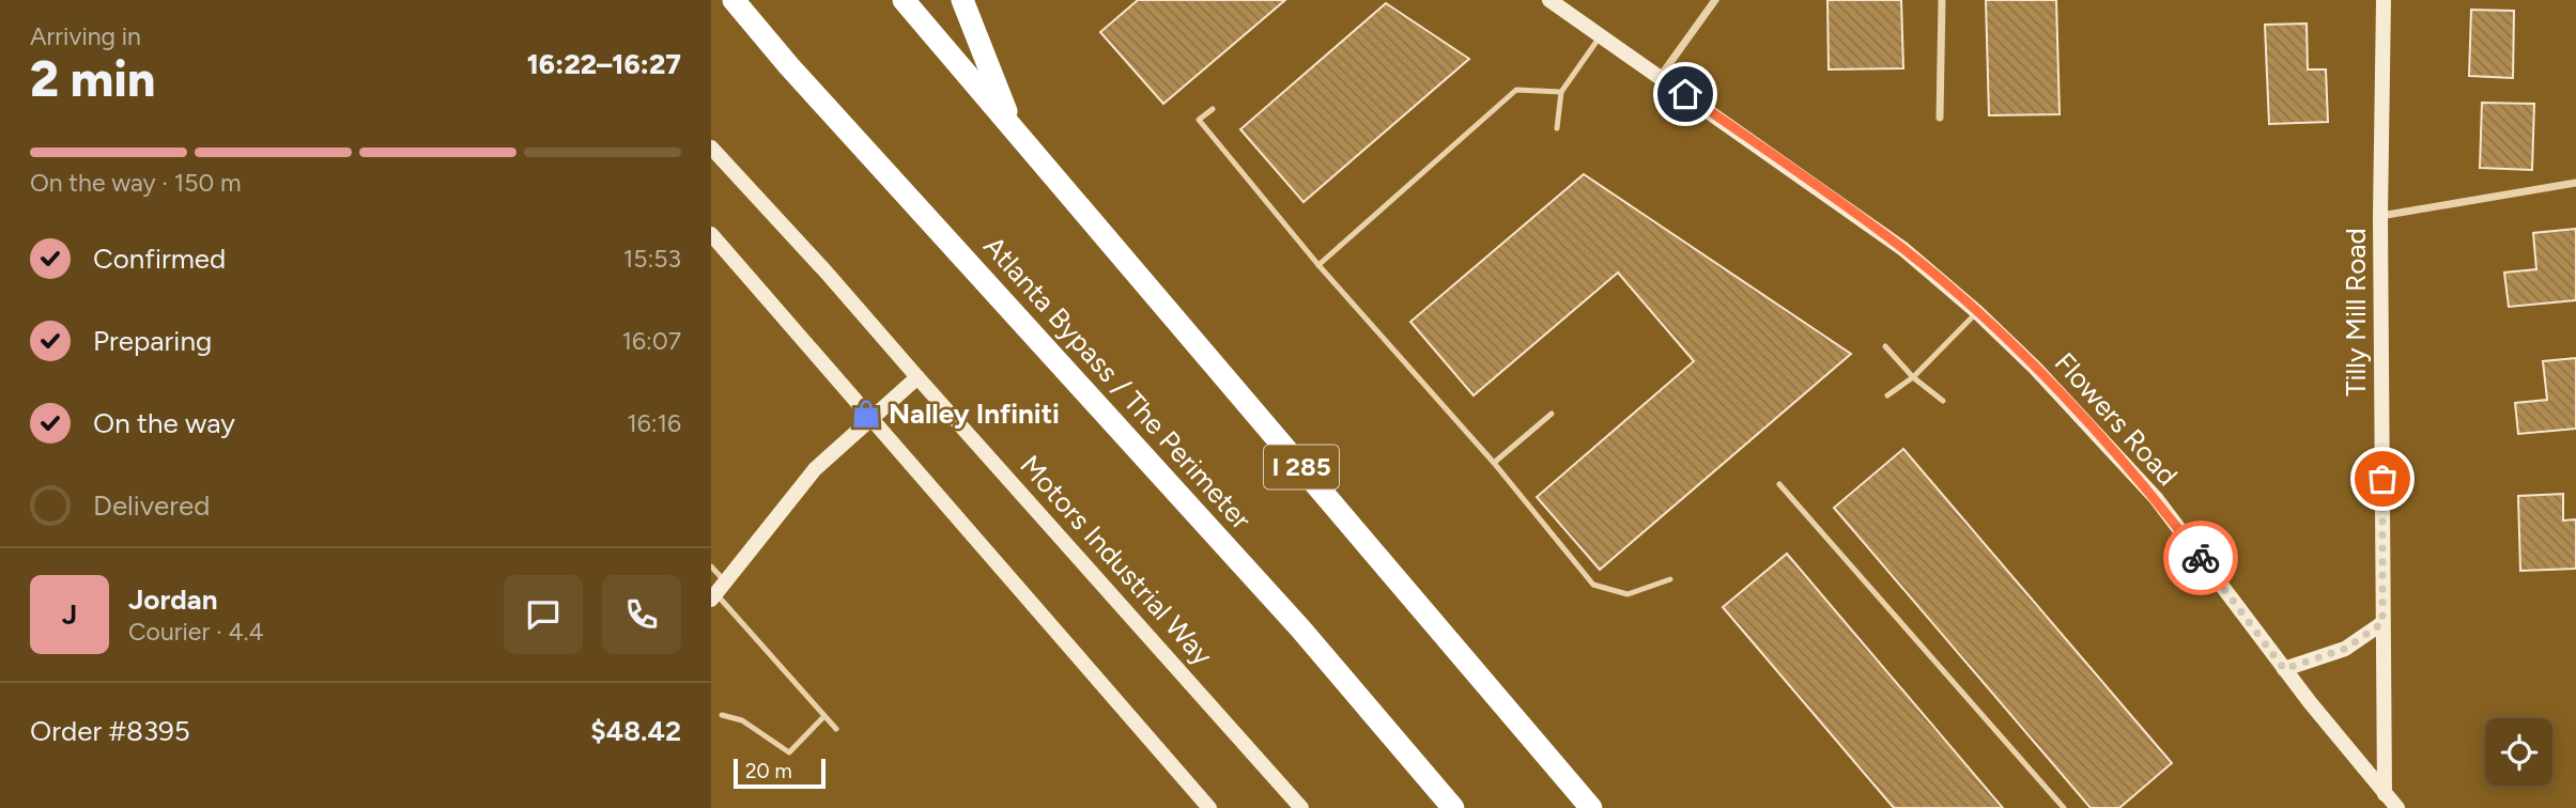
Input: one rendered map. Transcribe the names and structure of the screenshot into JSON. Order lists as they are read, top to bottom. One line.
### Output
{"streets":{"highway":["Atlanta Bypass / The Perimeter","I 285"],"street":["Tilly Mill Road","Flowers Road","Motors Industrial Way"]},"crossings":[["Tilly Mill Road","Flowers Road"]],"places":{"shop":["Nalley Infiniti"]},"scale_bar":"20 m","page":{"heading":["2 min","Arriving in","16:22–16:27"],"panel":["Jordan","Courier · 4.4","Order #8395","$48.42"],"bar":"On the way · 150 m","list":[["Confirmed","15:53"],["Preparing","16:07"],["On the way","16:16"],"Delivered"],"round":"J","scale":"20 m"}}
